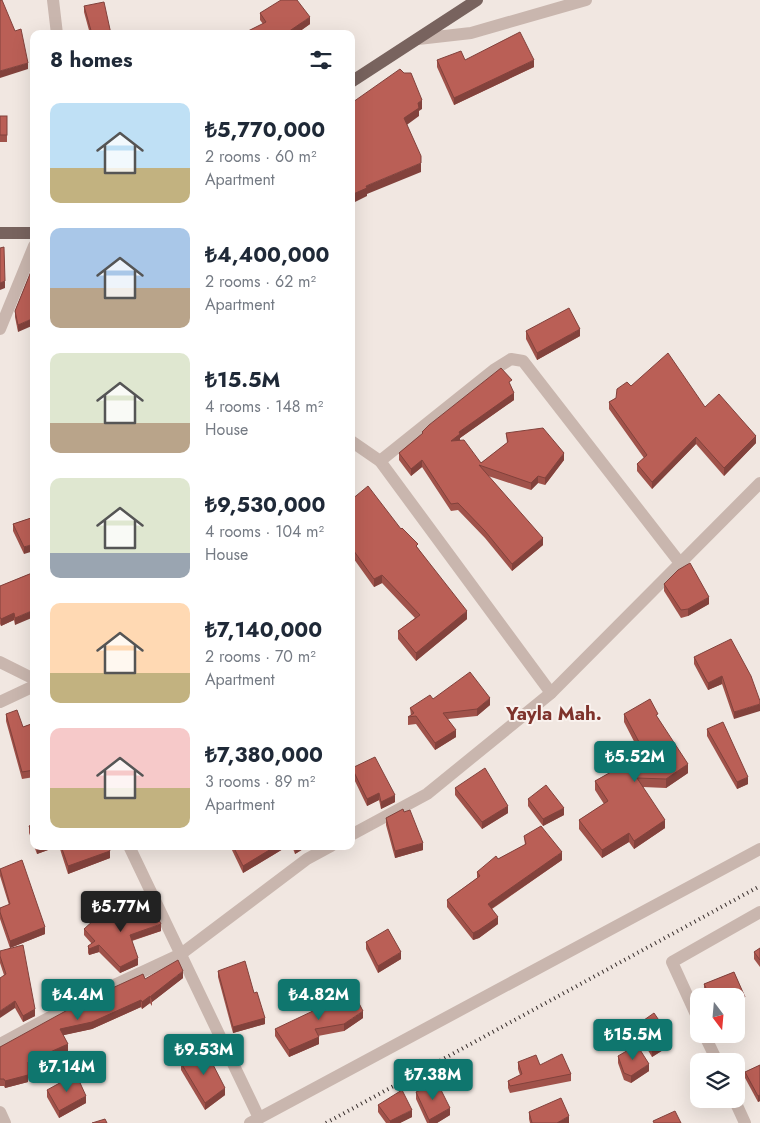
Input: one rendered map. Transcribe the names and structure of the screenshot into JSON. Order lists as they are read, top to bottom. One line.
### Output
{"districts":["Yayla Mah."],"north":"bottom","page":{"heading":"8 homes","list":[{"name":"₺5,770,000","note":"2 rooms · 60 m² · Apartment"},{"name":"₺4,400,000","note":"2 rooms · 62 m² · Apartment"},{"name":"₺15.5M","note":"4 rooms · 148 m² · House"},{"name":"₺9,530,000","note":"4 rooms · 104 m² · House"},{"name":"₺7,140,000","note":"2 rooms · 70 m² · Apartment"},{"name":"₺7,380,000","note":"3 rooms · 89 m² · Apartment"}],"price":["₺5.52M","₺5.77M","₺4.4M","₺4.82M","₺15.5M","₺9.53M","₺7.14M","₺7.38M"]}}
